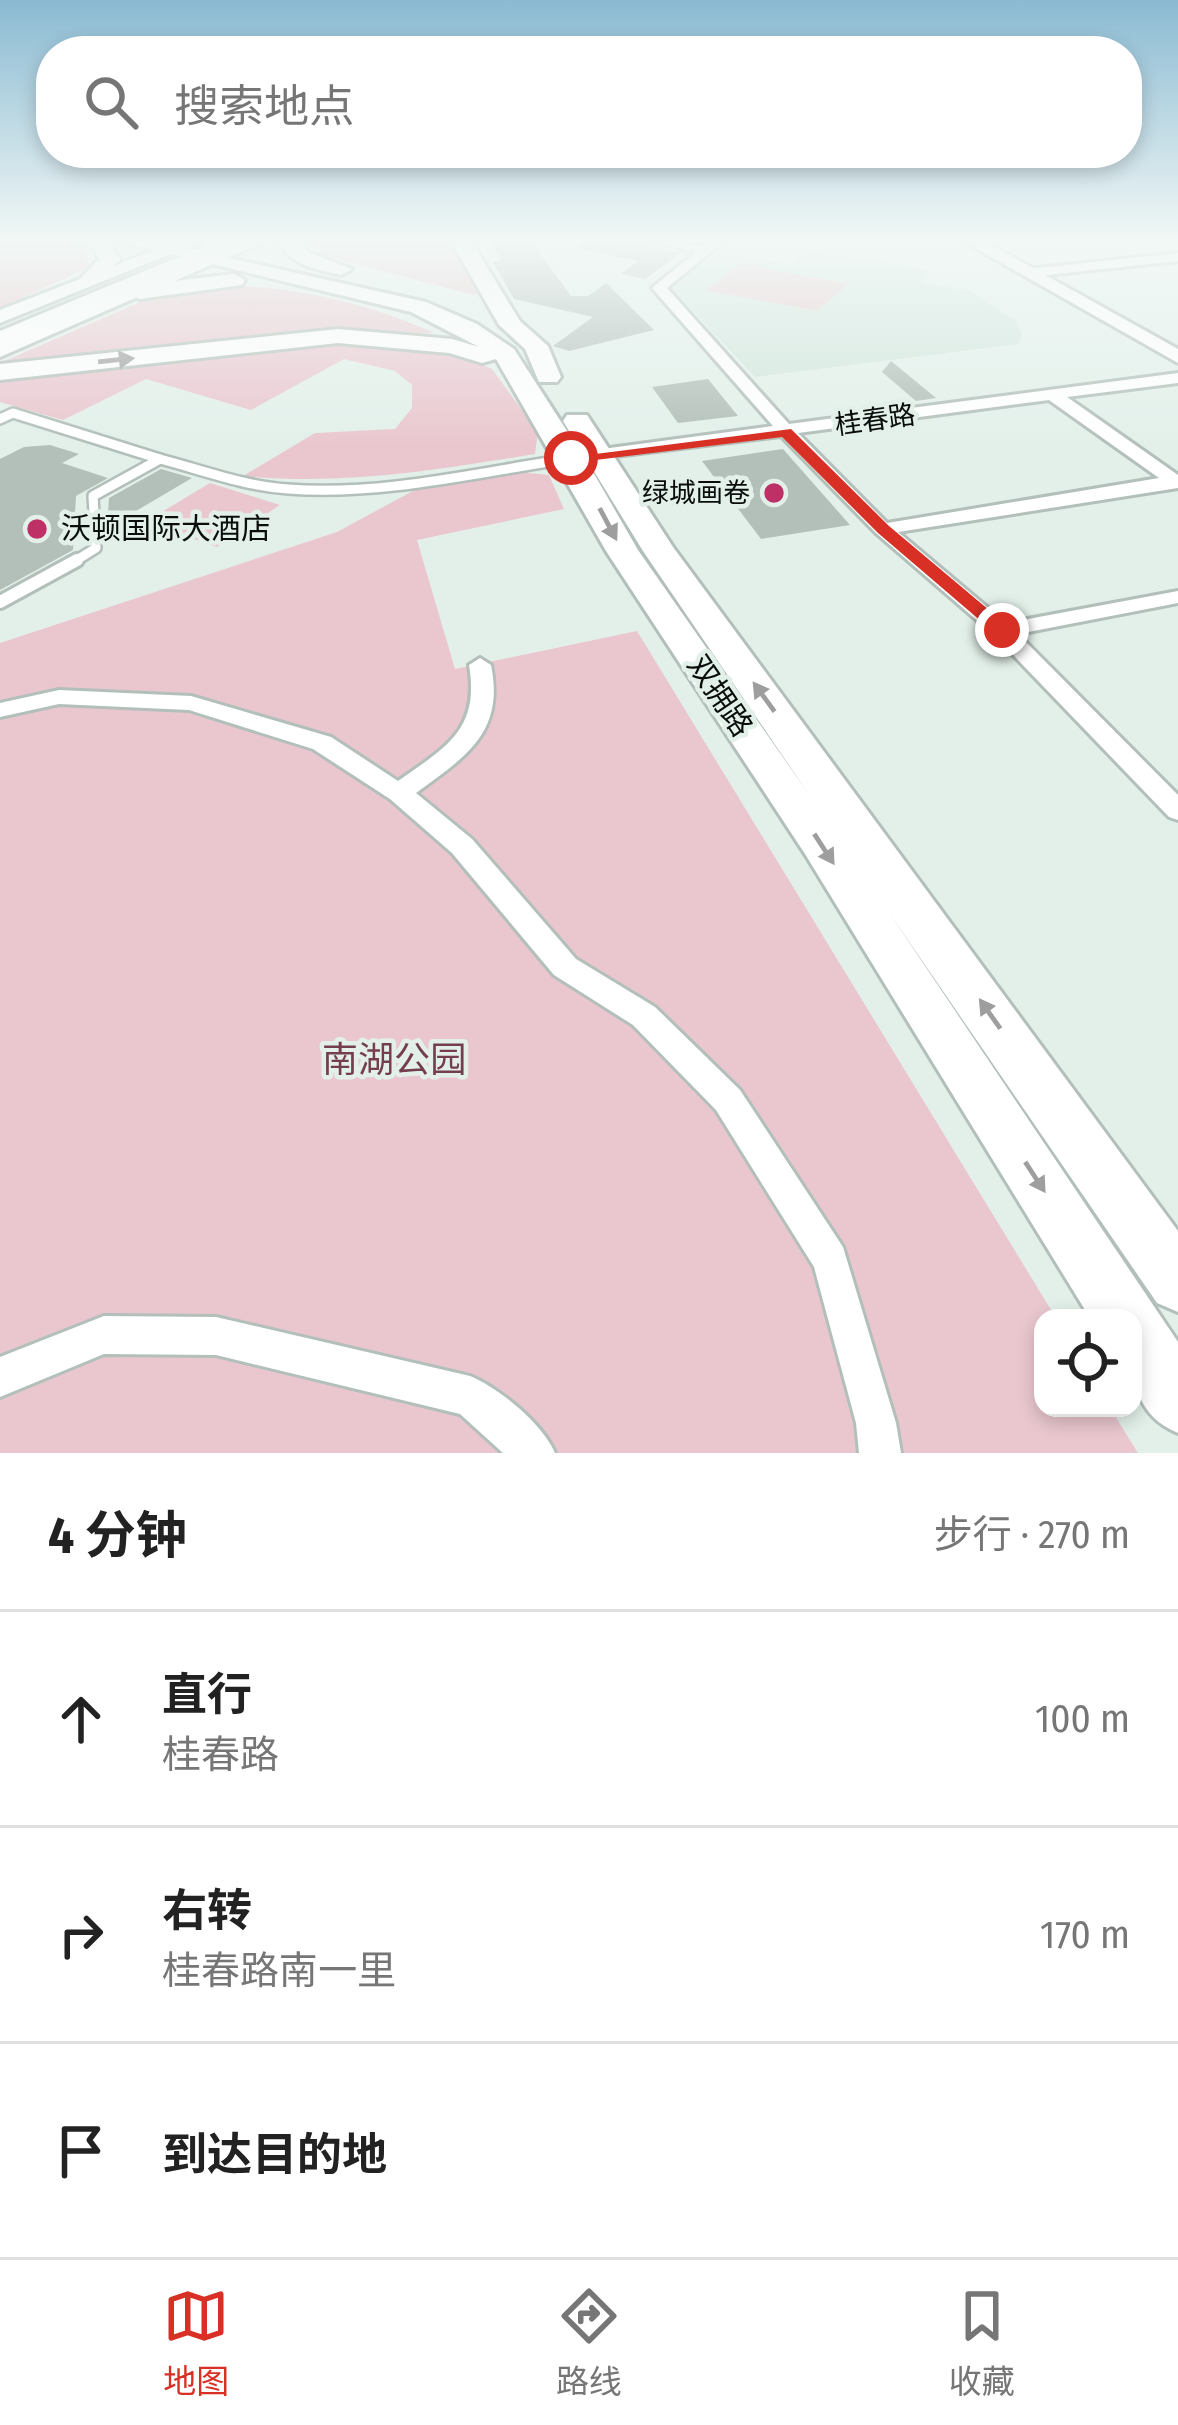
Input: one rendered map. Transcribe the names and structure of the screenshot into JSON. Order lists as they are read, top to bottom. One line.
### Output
{"streets":{"main road":["双拥路"],"street":["桂春路"]},"crossings":[["桂春路","双拥路"]],"parks":["南湖公园"],"places":["绿城画卷","沃顿国际大酒店"],"page":{"search":"搜索地点","heading":["4 分钟","步行 · 270 m"],"list":[["直行","桂春路","100 m"],["右转","桂春路南一里","170 m"],"到达目的地"],"nav":["地图","路线","收藏"]}}
